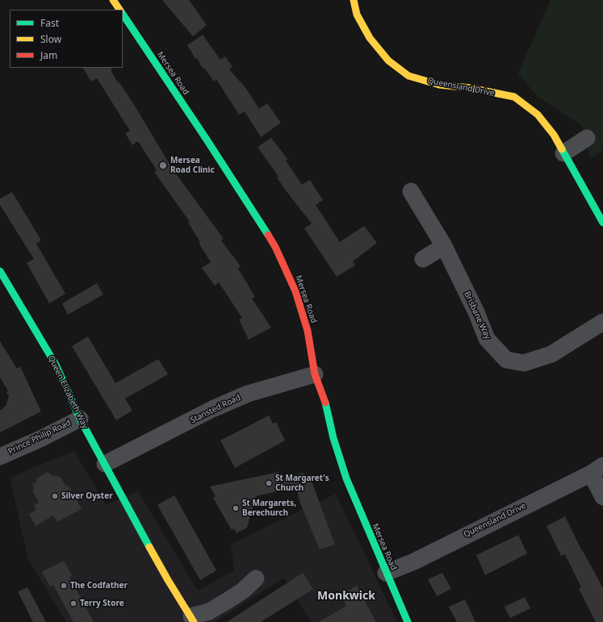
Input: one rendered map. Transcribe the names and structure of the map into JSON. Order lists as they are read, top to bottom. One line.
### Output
{"streets":{"street":["Mersea Road","Queensland Drive","Brisbane Way","Queen Elizabeth Way","Stansted Road","Prince Philip Road"]},"crossings":[["Mersea Road","Queensland Drive"],["Mersea Road","Stansted Road"],["Queen Elizabeth Way","Stansted Road"],["Queen Elizabeth Way","Prince Philip Road"]],"districts":["Monkwick"],"places":["Mersea Road Clinic","St Margaret's Church","Silver Oyster","St Margarets, Berechurch","The Codfather","Terry Store"],"legend":["Fast","Slow","Jam"]}
